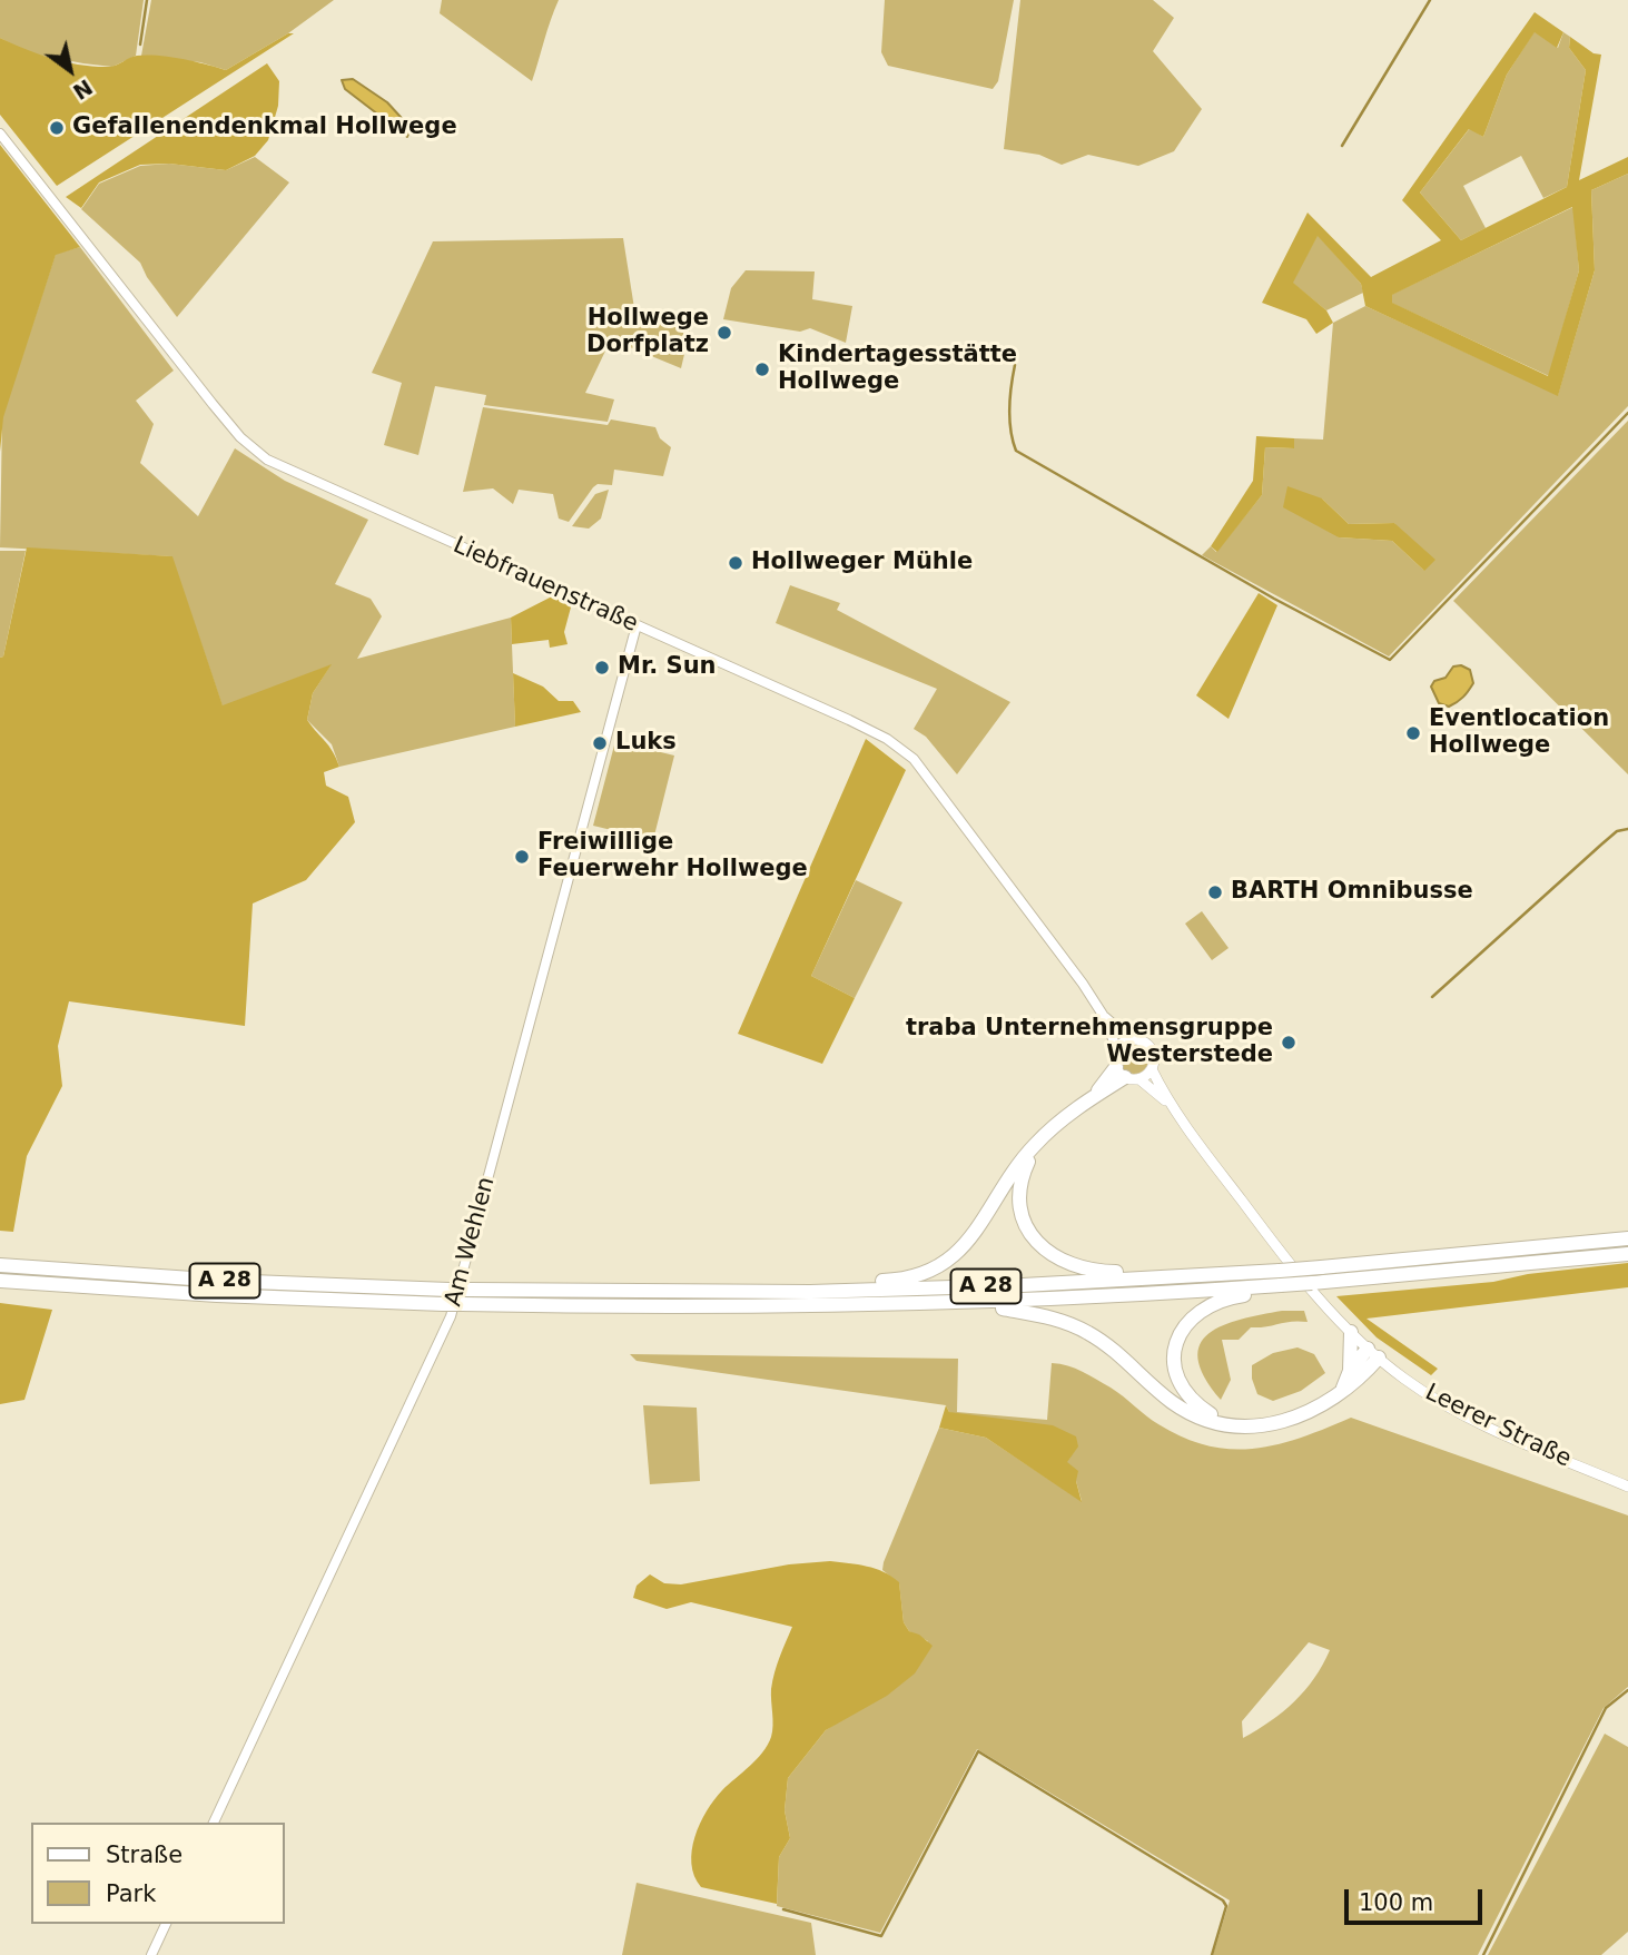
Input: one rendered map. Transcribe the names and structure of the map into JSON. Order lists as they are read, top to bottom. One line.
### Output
{"streets":{"highway":["A 28"],"main road":["Leerer Straße"],"street":["Liebfrauenstraße","Am Wehlen"]},"crossings":[["Liebfrauenstraße","Am Wehlen"]],"places":["Gefallenendenkmal Hollwege","Hollwege Dorfplatz","Kindertagesstätte Hollwege","Hollweger Mühle","Mr. Sun","Eventlocation Hollwege","Luks","Freiwillige Feuerwehr Hollwege","BARTH Omnibusse","traba Unternehmensgruppe Westerstede"],"legend":["Straße","Park"],"scale_bar":"100 m","north":"bottom right"}
